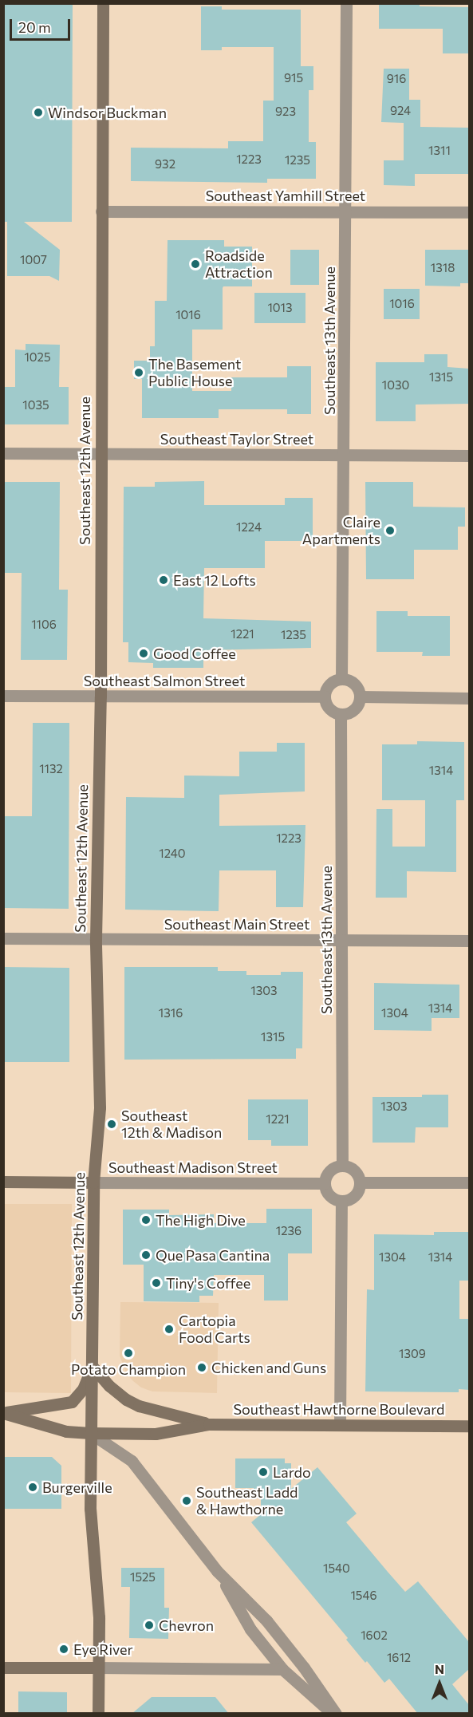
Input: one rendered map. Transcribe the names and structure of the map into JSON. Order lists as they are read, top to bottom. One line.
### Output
{"streets":{"main road":["Southeast 12th Avenue","Southeast Madison Street","Southeast Hawthorne Boulevard"],"street":["Southeast Yamhill Street","Southeast 13th Avenue","Southeast Taylor Street","Southeast Salmon Street","Southeast Main Street"]},"crossings":[["Southeast Yamhill Street","Southeast 13th Avenue"],["Southeast Yamhill Street","Southeast 12th Avenue"],["Southeast 13th Avenue","Southeast Taylor Street"],["Southeast 13th Avenue","Southeast Salmon Street"],["Southeast 13th Avenue","Southeast Main Street"],["Southeast 13th Avenue","Southeast Madison Street"],["Southeast Taylor Street","Southeast 12th Avenue"],["Southeast 12th Avenue","Southeast Salmon Street"],["Southeast 12th Avenue","Southeast Main Street"],["Southeast 12th Avenue","Southeast Madison Street"],["Southeast 12th Avenue","Southeast Hawthorne Boulevard"]],"places":["Windsor Buckman","Roadside Attraction","The Basement Public House","Claire Apartments","East 12 Lofts","Good Coffee","Southeast 12th & Madison","The High Dive","Que Pasa Cantina","Tiny's Coffee","Cartopia Food Carts","Potato Champion","Chicken and Guns","Lardo","Burgerville","Southeast Ladd & Hawthorne","Chevron","Eye River"],"house_numbers":["915","916","924","923","1311","1223","1235","932","1007","1318","1016","1013","1016","1025","1315","1030","1035","1224","1106","1221","1235","1132","1314","1223","1240","1303","1314","1316","1304","1315","1303","1221","1236","1304","1314","1309","1540","1525","1546","1602","1612"],"scale_bar":"20 m","north":"top"}
